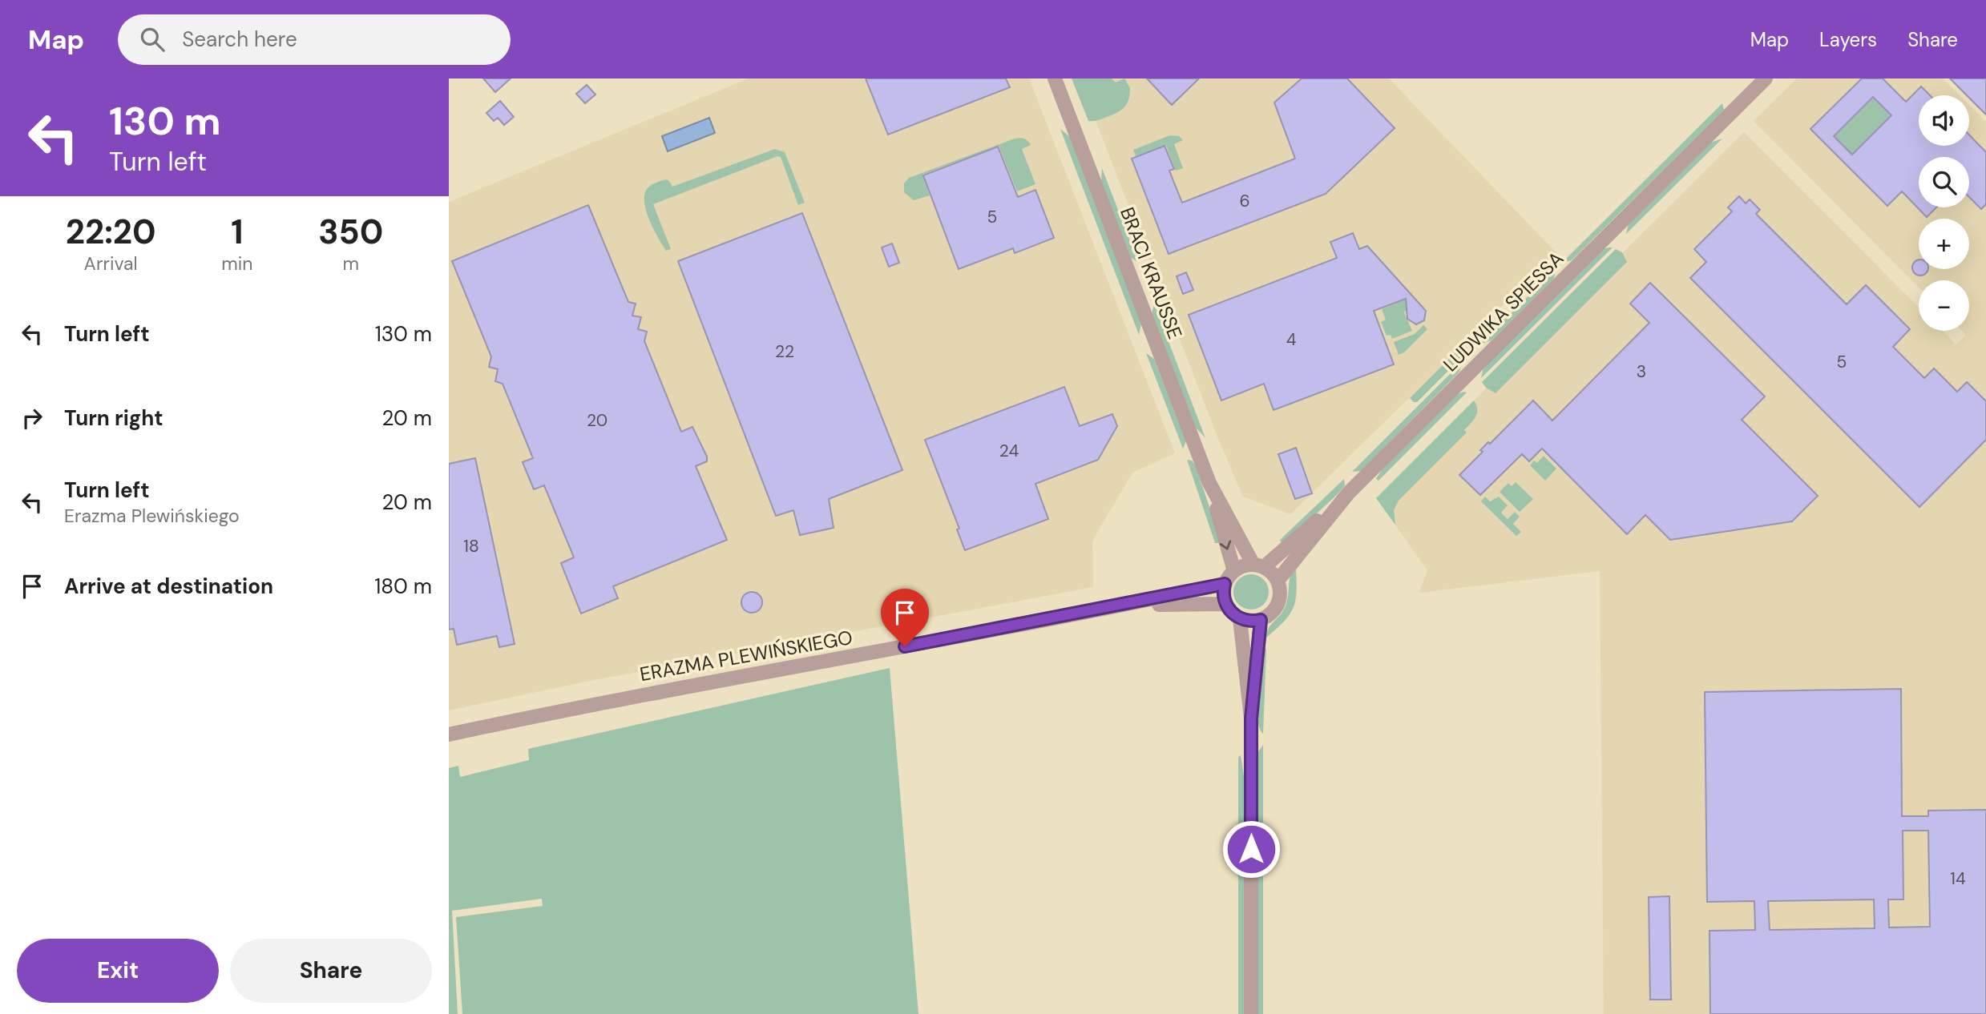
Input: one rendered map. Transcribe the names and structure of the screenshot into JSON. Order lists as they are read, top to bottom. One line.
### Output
{"streets":{"street":["BRACI KRAUSSE","LUDWIKA SPIESSA","ERAZMA PLEWIŃSKIEGO"]},"crossings":[["BRACI KRAUSSE","LUDWIKA SPIESSA"],["BRACI KRAUSSE","ERAZMA PLEWIŃSKIEGO"],["LUDWIKA SPIESSA","ERAZMA PLEWIŃSKIEGO"]],"house_numbers":["6","5","4","22","5","3","20","24","18","14"],"page":{"header":"Map","search":"Search here","nav":["Map","Layers","Share"],"turn":["130 m","Turn left"],"map_buttons":["+","−"],"eta":["22:20","Arrival","1","min","350","m"],"list":[{"name":"Turn left","value":"130 m"},{"name":"Turn right","value":"20 m"},{"name":"Turn left","note":"Erazma Plewińskiego","value":"20 m"},{"name":"Arrive at destination","value":"180 m"}],"buttons":["Exit","Share"]}}
